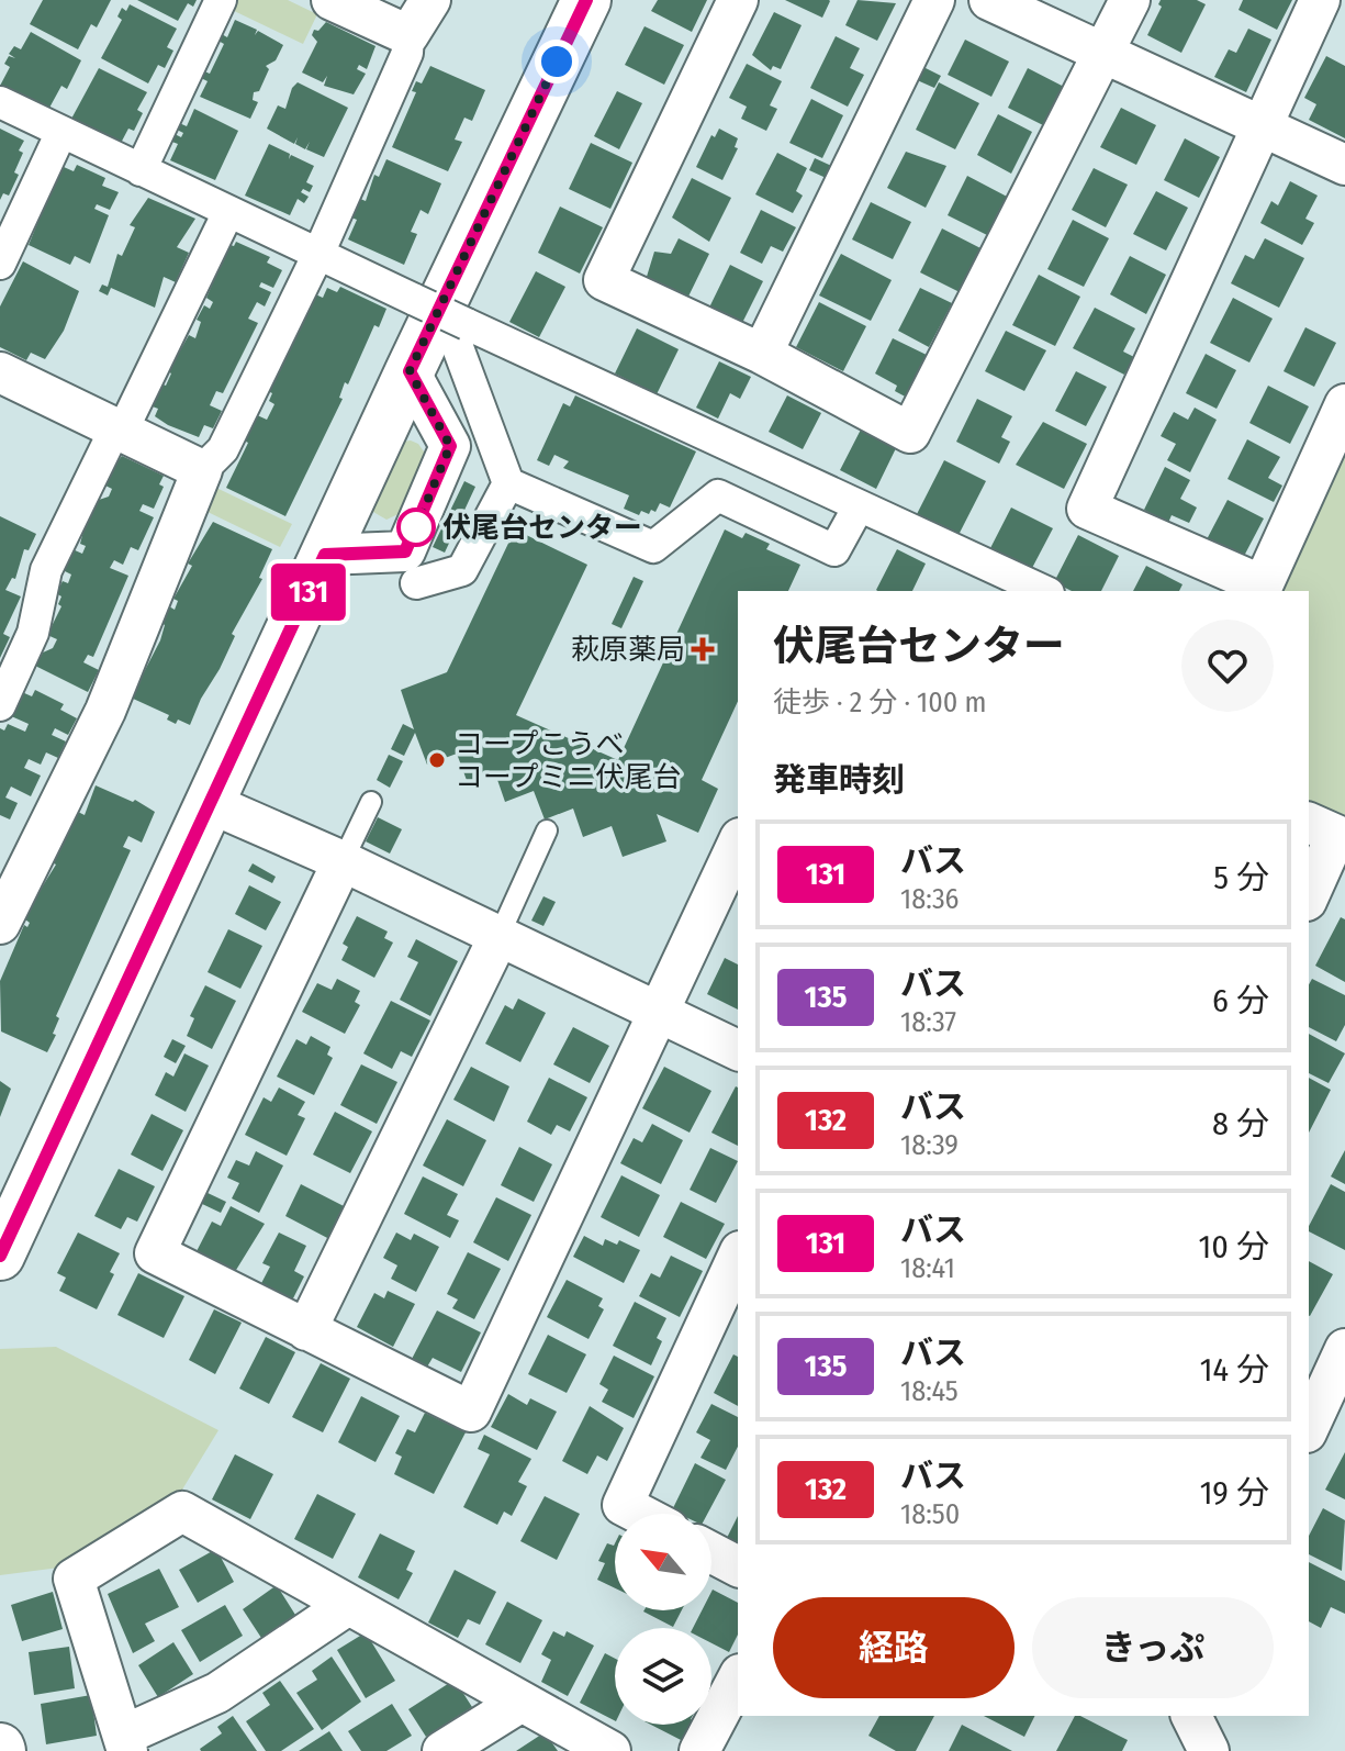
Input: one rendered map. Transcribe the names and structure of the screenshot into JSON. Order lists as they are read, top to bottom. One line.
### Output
{"places":{"other":["伏尾台センター","コープこうべ コープミニ伏尾台"],"health":["萩原薬局"]},"lines":["bus line 131"],"north":"top left","page":{"on_map":"131","heading":[["伏尾台センター","徒歩 · 2 分 · 100 m"],"発車時刻"],"list":[{"mark":"131","name":"バス","note":"18:36","value":"5 分"},{"mark":"135","name":"バス","note":"18:37","value":"6 分"},{"mark":"132","name":"バス","note":"18:39","value":"8 分"},{"mark":"131","name":"バス","note":"18:41","value":"10 分"},{"mark":"135","name":"バス","note":"18:45","value":"14 分"},{"mark":"132","name":"バス","note":"18:50","value":"19 分"}],"buttons":["経路","きっぷ"]}}
